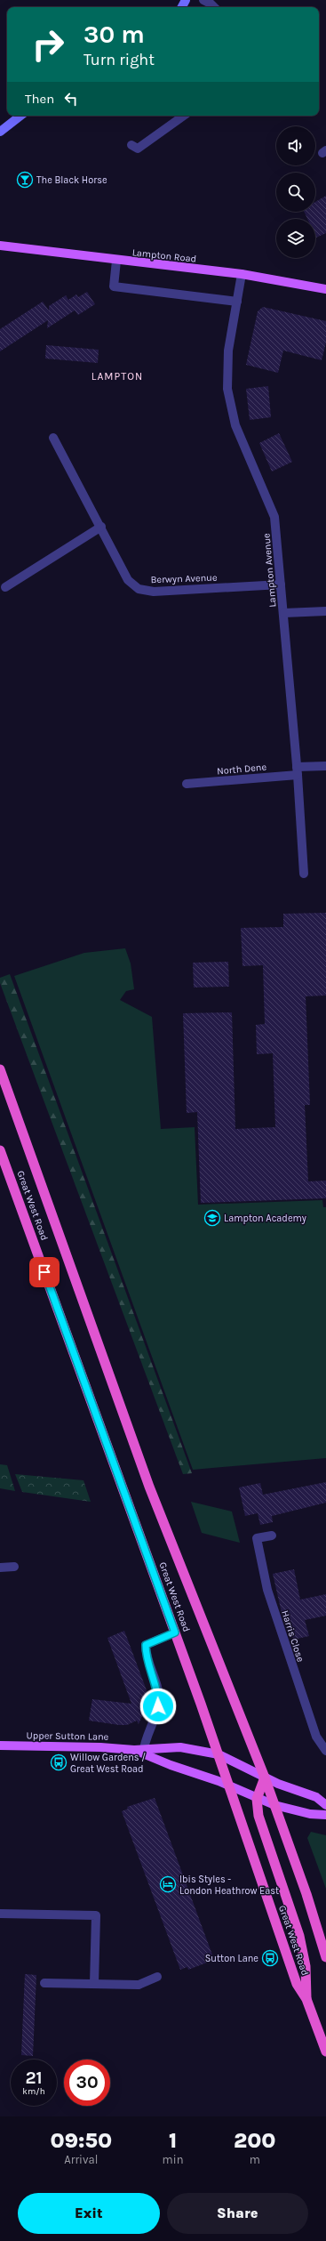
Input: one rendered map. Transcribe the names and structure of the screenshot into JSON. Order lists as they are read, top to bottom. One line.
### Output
{"streets":{"highway":["Great West Road"],"main road":["Lampton Road","Upper Sutton Lane"],"street":["Lampton Avenue","Berwyn Avenue","North Dene","Harris Close"]},"crossings":[["Lampton Road","Lampton Avenue"],["Lampton Avenue","Berwyn Avenue"],["Lampton Avenue","North Dene"],["Great West Road","Upper Sutton Lane"]],"districts":["LAMPTON"],"places":{"bar":["The Black Horse"],"school or university":["Lampton Academy"],"bus stop":["Willow Gardens / Great West Road","Sutton Lane"],"hotel":["Ibis Styles - London Heathrow East"]},"page":{"turn":["30 m","Turn right"],"then":"Then","speed":"21 km/h","limit":"30","eta":["09:50","Arrival","1","min","200","m"],"buttons":["Exit","Share"]}}
